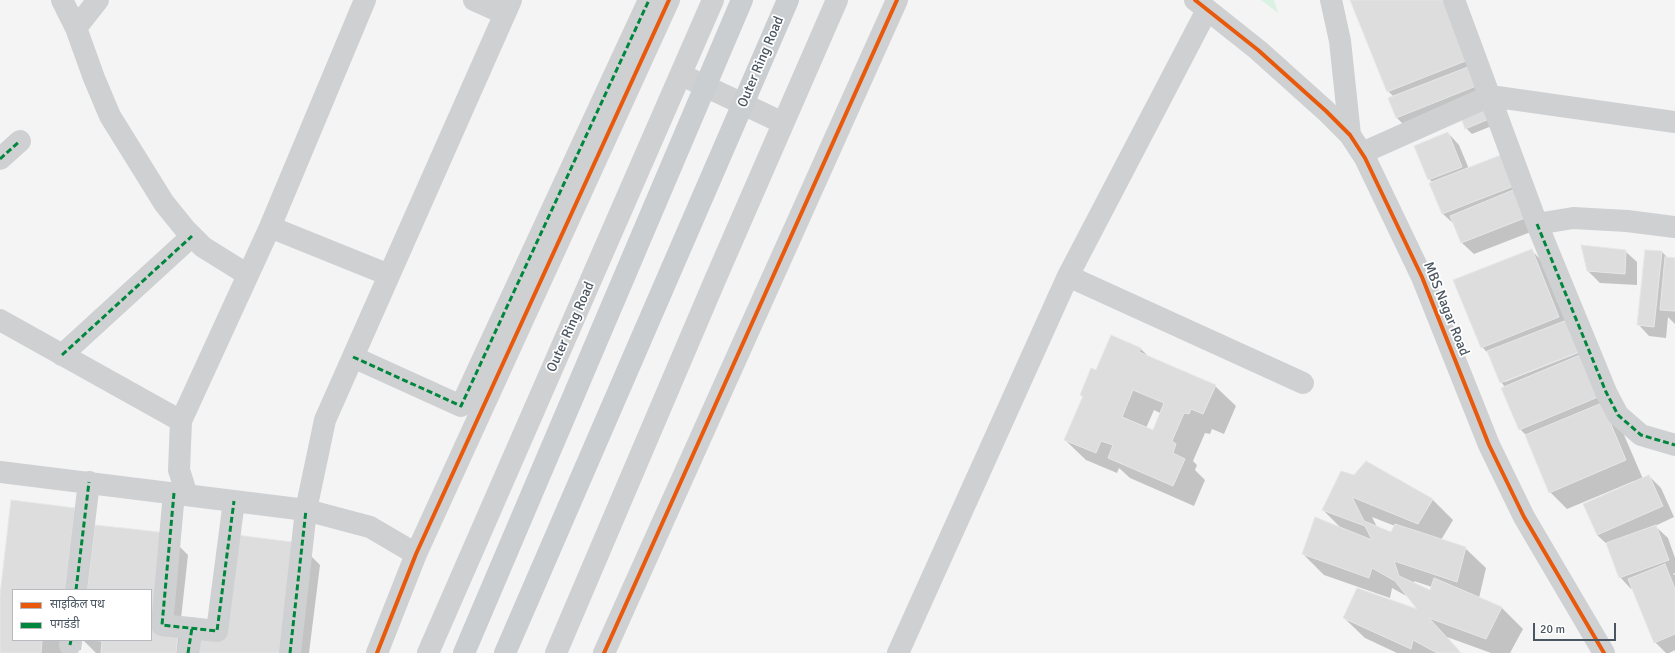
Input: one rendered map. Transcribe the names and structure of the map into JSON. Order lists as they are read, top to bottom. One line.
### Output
{"streets":{"main road":["Outer Ring Road"],"street":["MBS Nagar Road"]},"legend":["साइकिल पथ","पगडंडी"],"scale_bar":"20 m"}
